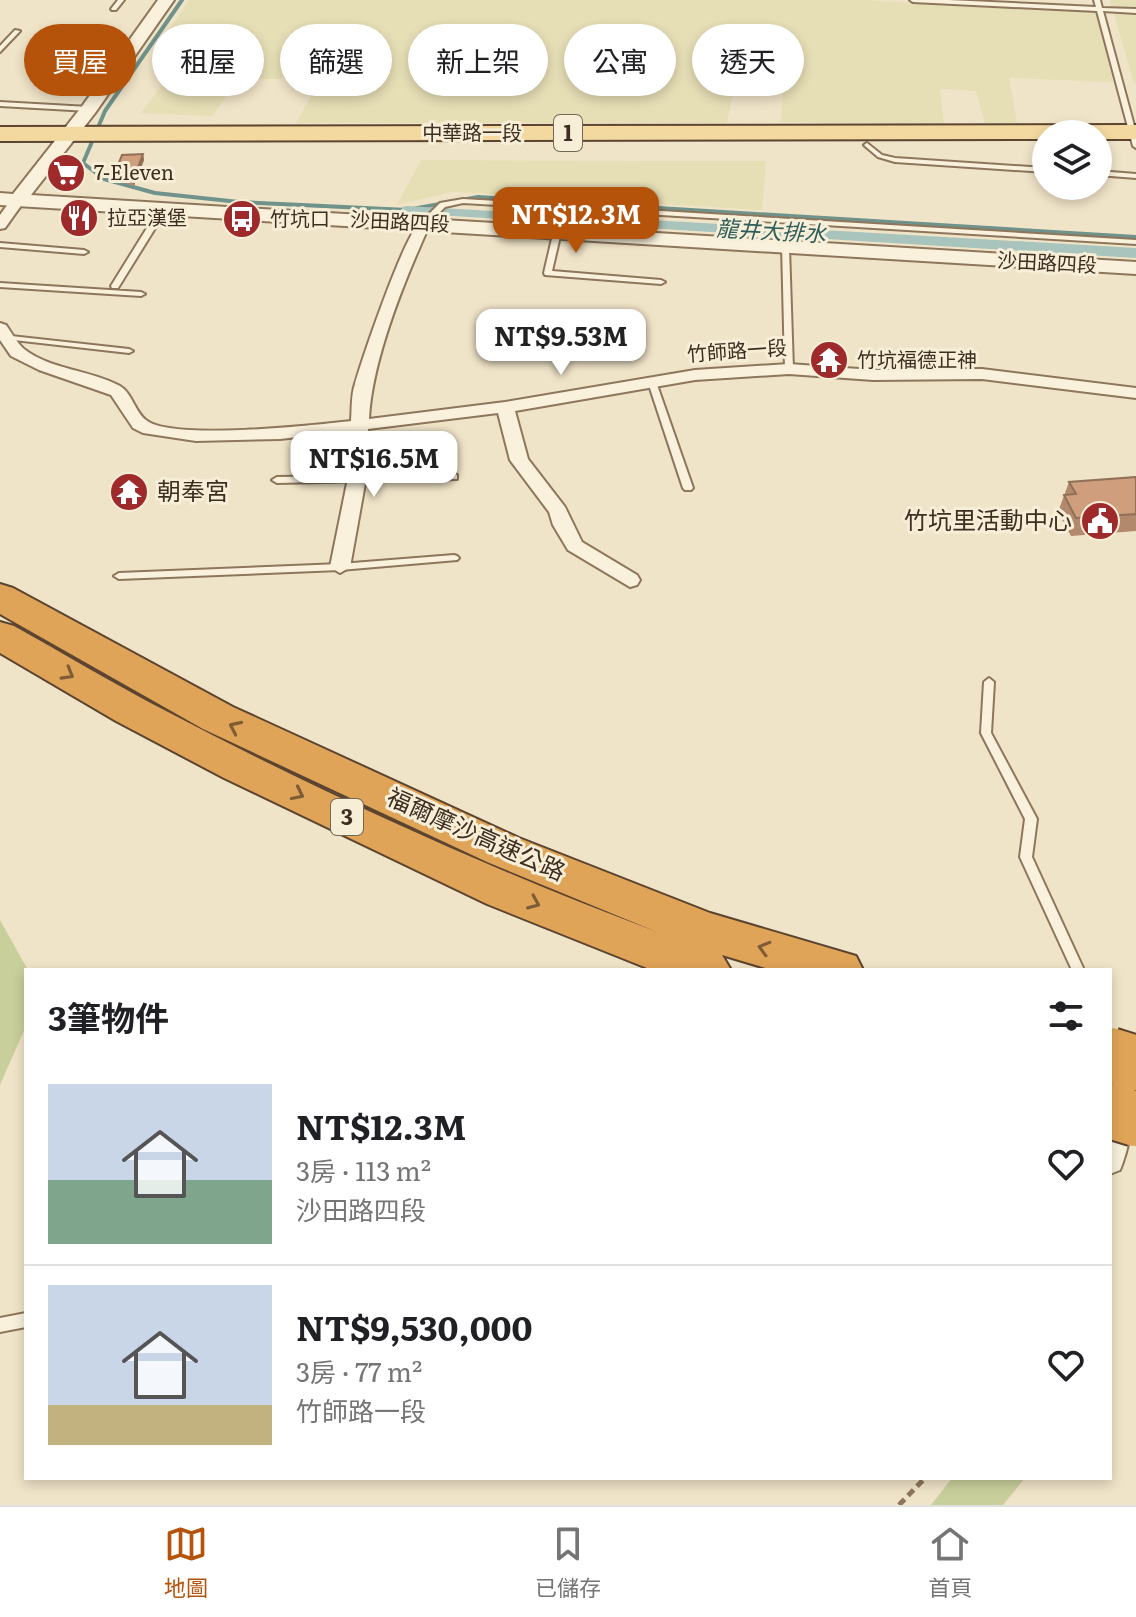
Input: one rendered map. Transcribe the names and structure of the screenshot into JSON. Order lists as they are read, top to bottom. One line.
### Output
{"streets":{"highway":["3","福爾摩沙高速公路"],"main road":["中華路一段","1"],"street":["沙田路四段","竹師路一段"]},"water":["龍井大排水"],"places":{"supermarket":["7-Eleven"],"restaurant":["拉亞漢堡"],"bus stop":["竹坑口"],"temple":["竹坑福德正神","朝奉宮"],"public building":["竹坑里活動中心"]},"page":{"chip":["買屋","租屋","篩選","新上架","公寓","透天"],"price":["NT$12.3M","NT$9.53M","NT$16.5M"],"heading":"3筆物件","list":[{"name":"NT$12.3M","note":"3房 · 113 m² · 沙田路四段"},{"name":"NT$9,530,000","note":"3房 · 77 m² · 竹師路一段"}],"tabs":["地圖","已儲存","首頁"]}}
